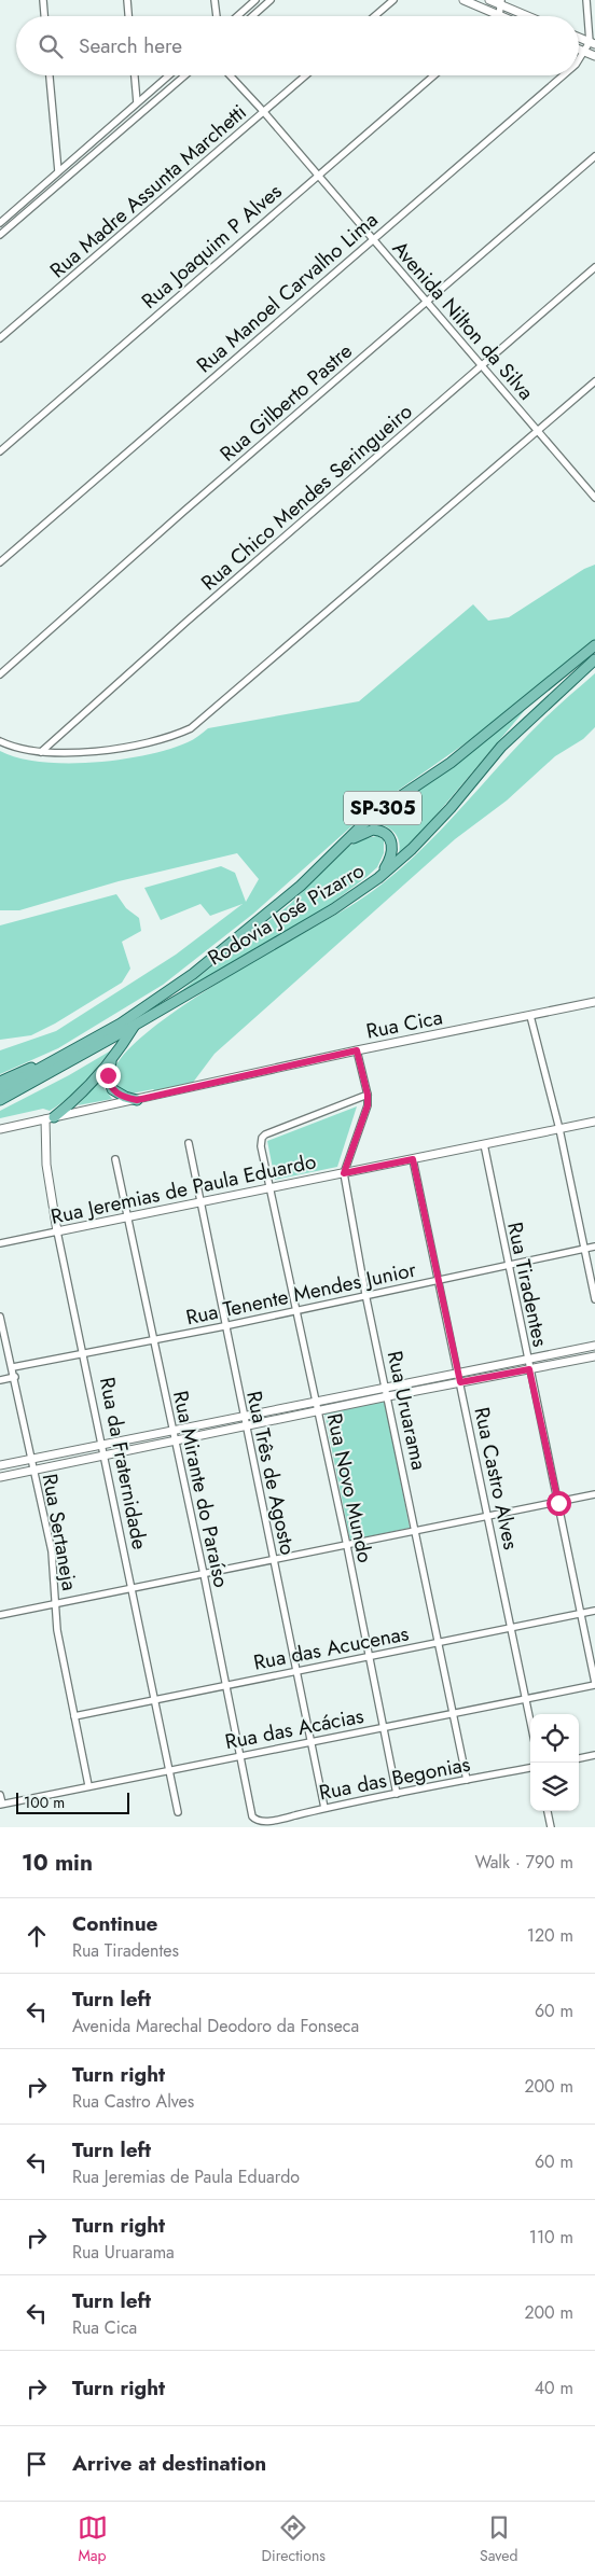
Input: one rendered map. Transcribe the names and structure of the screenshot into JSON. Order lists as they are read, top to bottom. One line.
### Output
{"streets":{"main road":["SP-305","Rodovia José Pizarro"],"street":["Rua Madre Assunta Marchetti","Rua Joaquim P Alves","Rua Manoel Carvalho Lima","Avenida Nilton da Silva","Rua Gilberto Pastre","Rua Chico Mendes Seringueiro","Rua Cica","Rua Jeremias de Paula Eduardo","Rua Tiradentes","Rua Tenente Mendes Junior","Rua Uruarama","Rua da Fraternidade","Rua Três de Agosto","Rua Castro Alves","Rua Novo Mundo","Rua Mirante do Paraíso","Rua Sertaneja","Rua das Acucenas","Rua das Acácias","Rua das Begonias"]},"crossings":[["Rua Madre Assunta Marchetti","Avenida Nilton da Silva"],["Rua Joaquim P Alves","Avenida Nilton da Silva"],["Rua Manoel Carvalho Lima","Avenida Nilton da Silva"],["Avenida Nilton da Silva","Rua Gilberto Pastre"],["Avenida Nilton da Silva","Rua Chico Mendes Seringueiro"],["Rua Cica","Rua Uruarama"],["Rua Cica","Rua da Fraternidade"],["Rua Jeremias de Paula Eduardo","Rua Tiradentes"],["Rua Jeremias de Paula Eduardo","Rua Uruarama"],["Rua Jeremias de Paula Eduardo","Rua da Fraternidade"],["Rua Jeremias de Paula Eduardo","Rua Três de Agosto"],["Rua Jeremias de Paula Eduardo","Rua Castro Alves"],["Rua Jeremias de Paula Eduardo","Rua Novo Mundo"],["Rua Jeremias de Paula Eduardo","Rua Mirante do Paraíso"],["Rua Tiradentes","Rua Tenente Mendes Junior"],["Rua Tiradentes","Rua das Acucenas"],["Rua Tiradentes","Rua das Acácias"],["Rua Tenente Mendes Junior","Rua Uruarama"],["Rua Tenente Mendes Junior","Rua da Fraternidade"],["Rua Tenente Mendes Junior","Rua Três de Agosto"],["Rua Tenente Mendes Junior","Rua Castro Alves"],["Rua Tenente Mendes Junior","Rua Novo Mundo"],["Rua Tenente Mendes Junior","Rua Mirante do Paraíso"],["Rua Tenente Mendes Junior","Rua Sertaneja"],["Rua Uruarama","Rua Novo Mundo"],["Rua Uruarama","Rua das Acucenas"],["Rua Uruarama","Rua das Acácias"],["Rua Uruarama","Rua das Begonias"],["Rua da Fraternidade","Rua das Acucenas"],["Rua da Fraternidade","Rua das Acácias"],["Rua Três de Agosto","Rua das Acucenas"],["Rua Três de Agosto","Rua das Acácias"],["Rua Três de Agosto","Rua das Begonias"],["Rua Castro Alves","Rua das Acucenas"],["Rua Castro Alves","Rua das Acácias"],["Rua Novo Mundo","Rua das Acucenas"],["Rua Novo Mundo","Rua das Acácias"],["Rua Novo Mundo","Rua das Begonias"],["Rua Mirante do Paraíso","Rua das Acucenas"],["Rua Mirante do Paraíso","Rua das Acácias"],["Rua Mirante do Paraíso","Rua das Begonias"],["Rua Sertaneja","Rua das Acucenas"],["Rua Sertaneja","Rua das Acácias"]],"scale_bar":"100 m","page":{"search":"Search here","scale":"100 m","heading":["10 min","Walk · 790 m"],"list":[["Continue","Rua Tiradentes","120 m"],["Turn left","Avenida Marechal Deodoro da Fonseca","60 m"],["Turn right","Rua Castro Alves","200 m"],["Turn left","Rua Jeremias de Paula Eduardo","60 m"],["Turn right","Rua Uruarama","110 m"],["Turn left","Rua Cica","200 m"],["Turn right","40 m"],"Arrive at destination"],"nav":["Map","Directions","Saved"]}}
